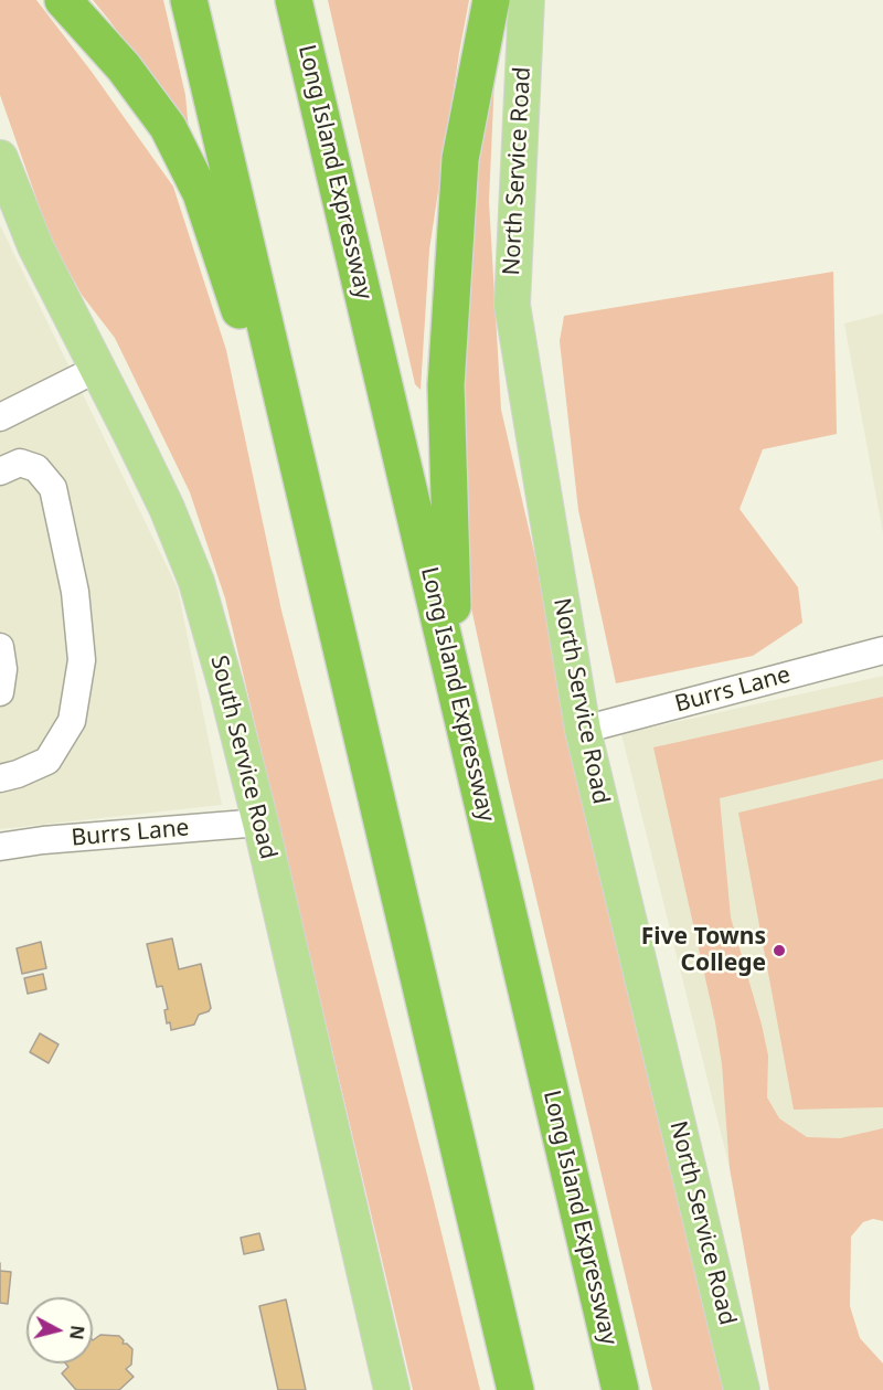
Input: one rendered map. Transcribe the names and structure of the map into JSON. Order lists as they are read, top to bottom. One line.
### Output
{"streets":{"highway":["Long Island Expressway"],"main road":["North Service Road","South Service Road"],"street":["Burrs Lane"]},"crossings":[["North Service Road","Burrs Lane"],["Burrs Lane","South Service Road"]],"places":["Five Towns College"],"north":"right"}
